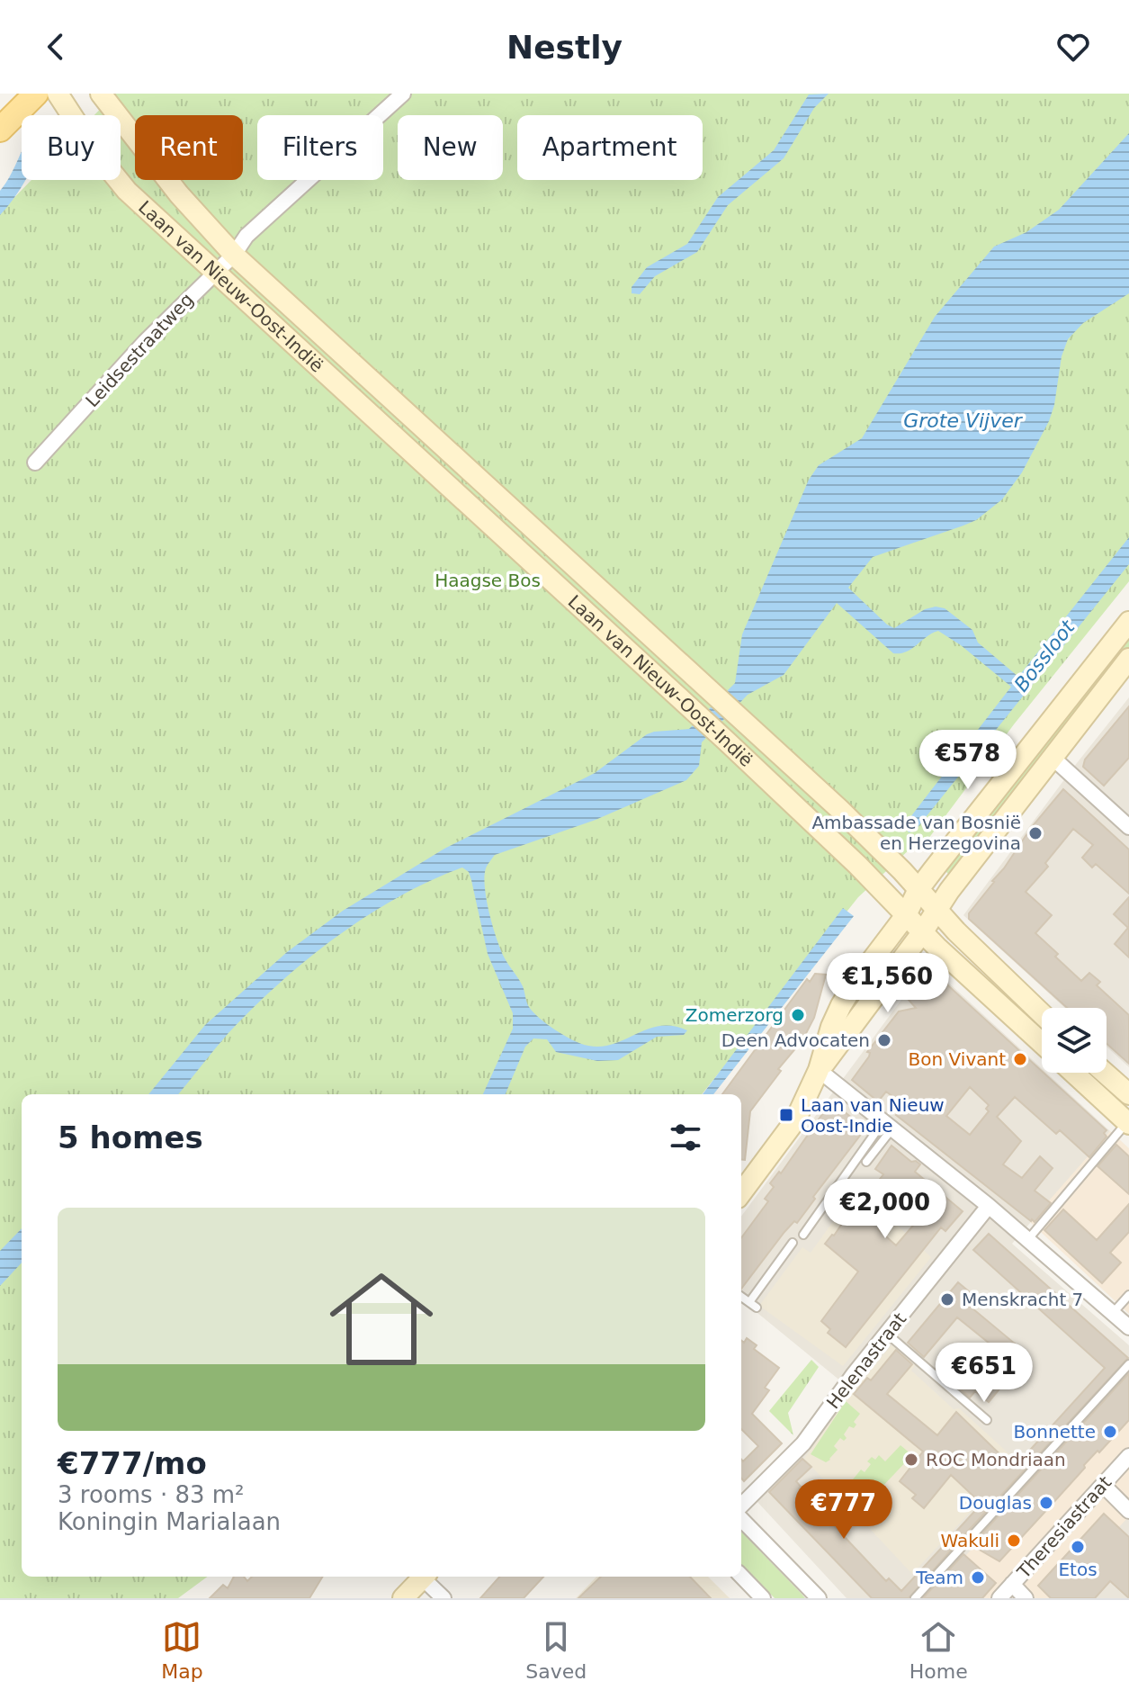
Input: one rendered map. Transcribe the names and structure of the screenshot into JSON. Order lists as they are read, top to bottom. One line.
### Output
{"streets":{"main road":["Laan van Nieuw-Oost-Indië"],"street":["Leidsestraatweg","Helenastraat","Theresiastraat"]},"crossings":[["Laan van Nieuw-Oost-Indië","Leidsestraatweg"]],"water":["Grote Vijver","Bossloot"],"parks":["Haagse Bos"],"places":{"other":["Ambassade van Bosnië en Herzegovina","Zomerzorg","Deen Advocaten","Bon Vivant","Menskracht 7","Bonnette","ROC Mondriaan","Douglas","Wakuli","Etos","Team"],"transit":["Laan van Nieuw Oost-Indie"]},"page":{"header":"Nestly","chip":["Buy","Rent","Filters","New","Apartment"],"price":["€578","€1,560","€2,000","€651","€777"],"heading":"5 homes","list":[{"name":"€777/mo","note":"3 rooms · 83 m² · Koningin Marialaan"}],"tabs":["Map","Saved","Home"]}}
